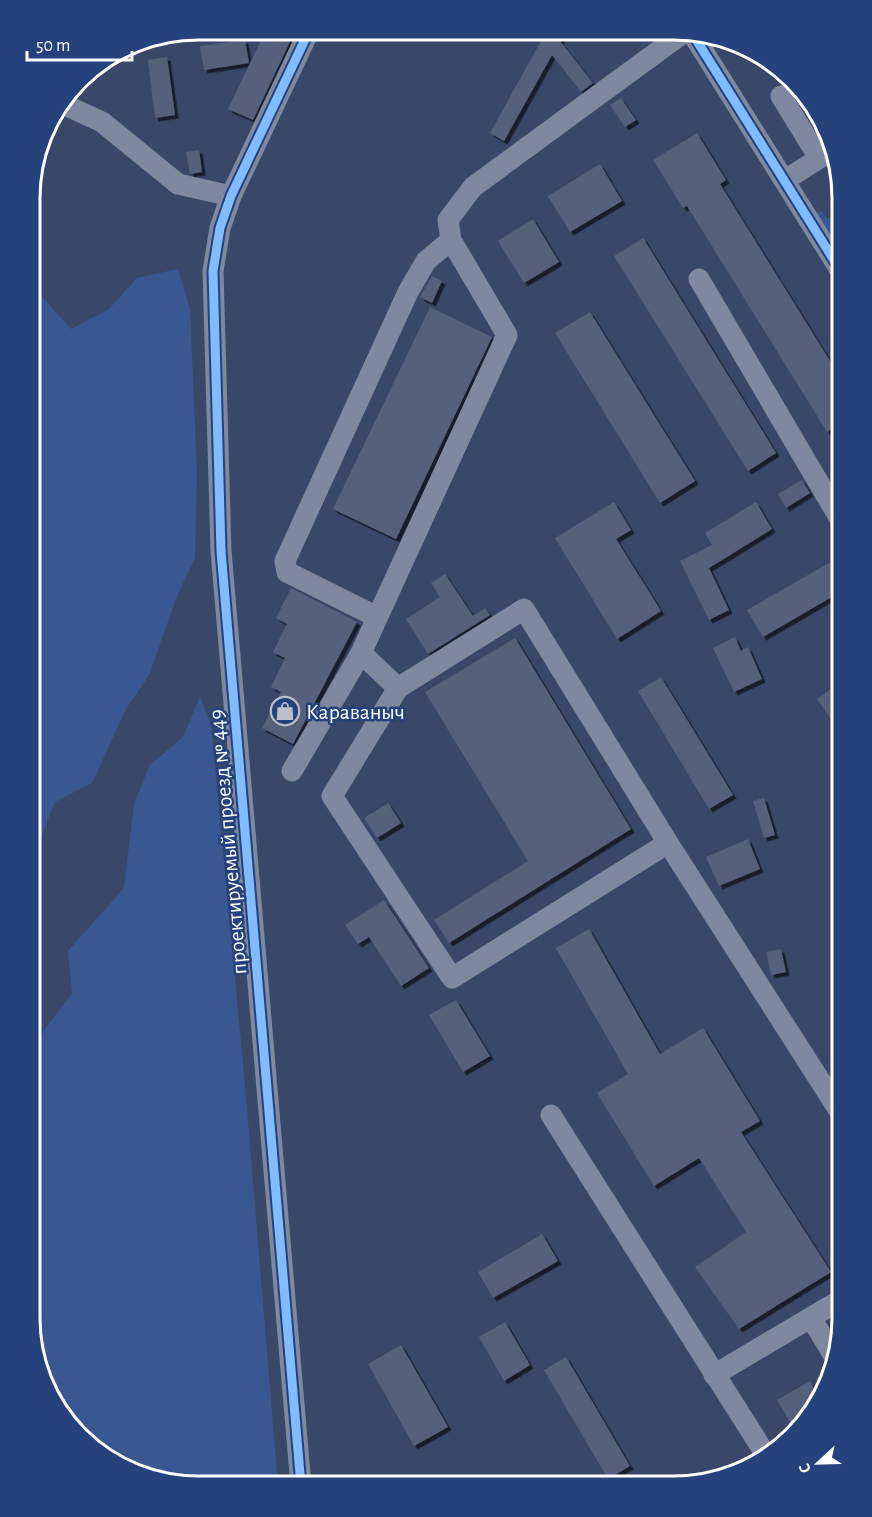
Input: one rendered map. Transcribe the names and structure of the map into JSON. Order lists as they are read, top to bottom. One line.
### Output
{"streets":{"street":["проектируемый проезд № 449"]},"places":{"shop":["Караваныч"]},"scale_bar":"50 m","north":"left"}
